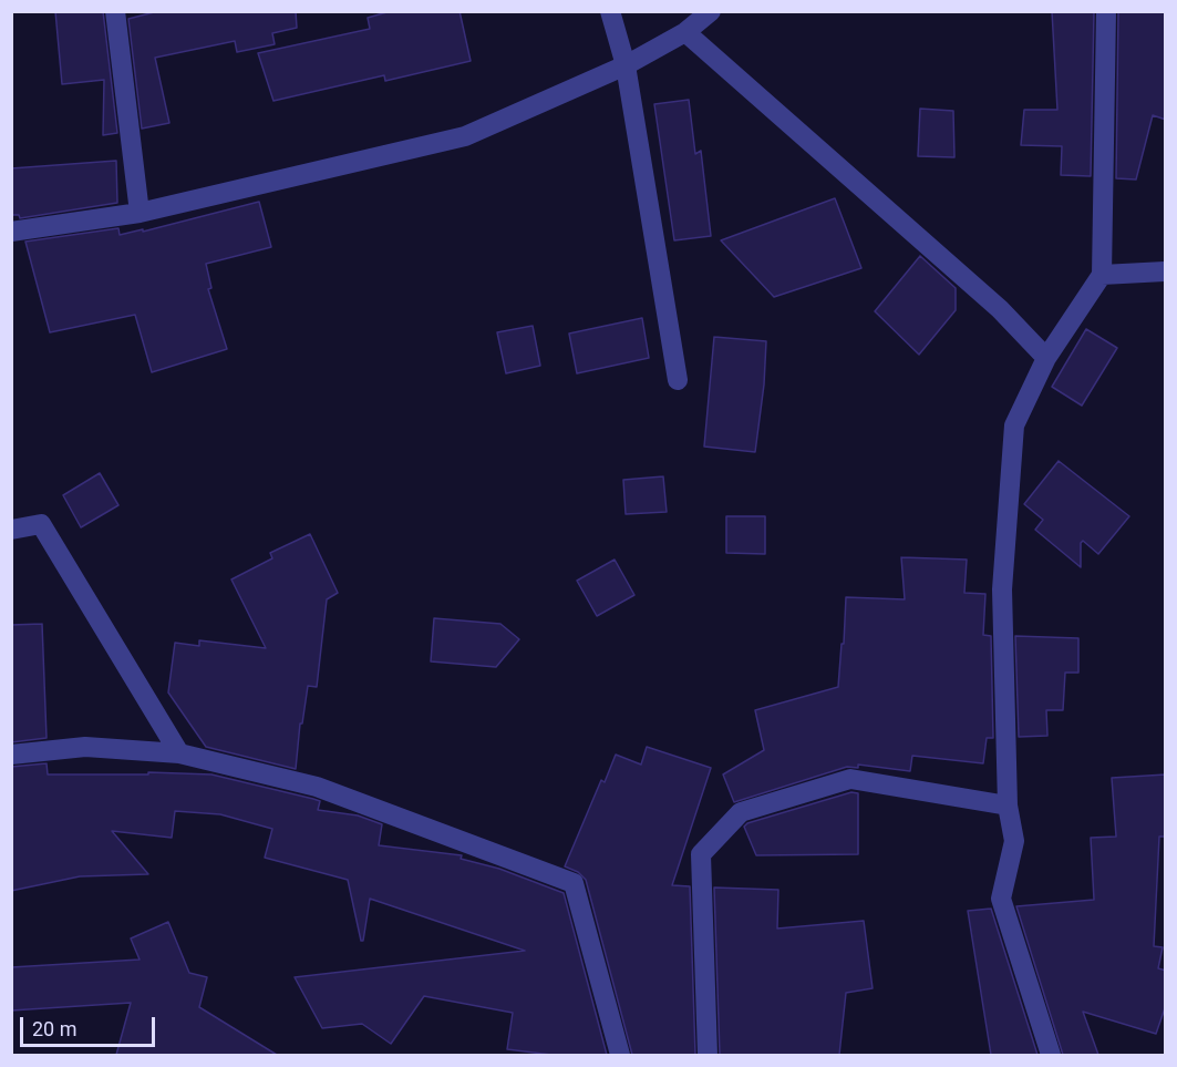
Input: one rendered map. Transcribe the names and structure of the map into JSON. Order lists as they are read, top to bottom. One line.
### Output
{"scale_bar":"20 m"}
